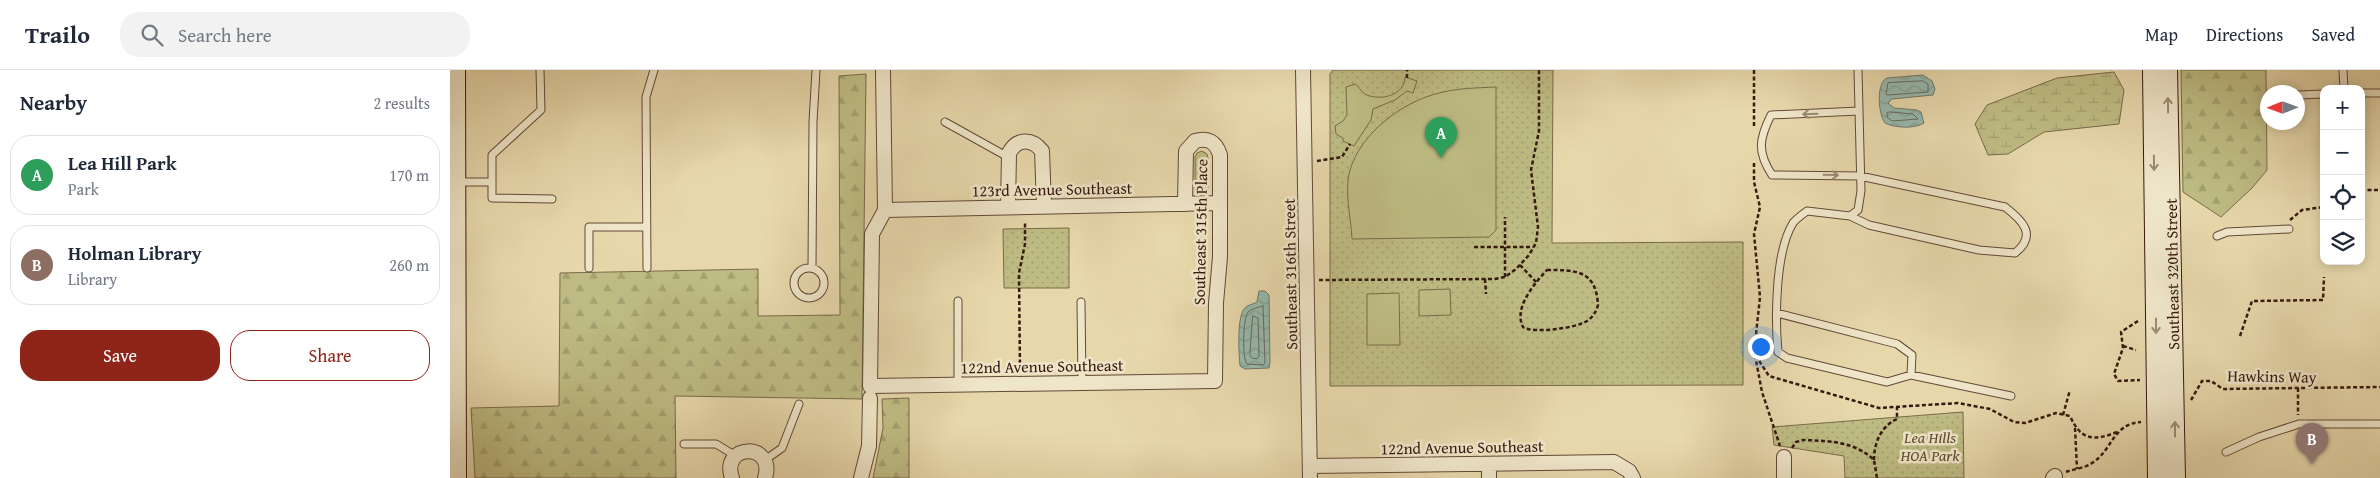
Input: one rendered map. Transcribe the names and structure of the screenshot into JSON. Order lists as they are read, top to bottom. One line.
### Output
{"streets":{"street":["123rd Avenue Southeast","Southeast 315th Place","Southeast 316th Street","Southeast 320th Street","122nd Avenue Southeast"],"path":["Hawkins Way"]},"crossings":[["123rd Avenue Southeast","Southeast 315th Place"],["Southeast 315th Place","122nd Avenue Southeast"],["Southeast 316th Street","122nd Avenue Southeast"]],"parks":["Lea Hills HOA Park"],"north":"left","page":{"header":"Trailo","search":"Search here","nav":["Map","Directions","Saved"],"heading":["Nearby","2 results"],"map_buttons":["+","−"],"pins":["A","B"],"list":[{"mark":"A","name":"Lea Hill Park","note":"Park","value":"170 m"},{"mark":"B","name":"Holman Library","note":"Library","value":"260 m"}],"buttons":["Save","Share"]}}
